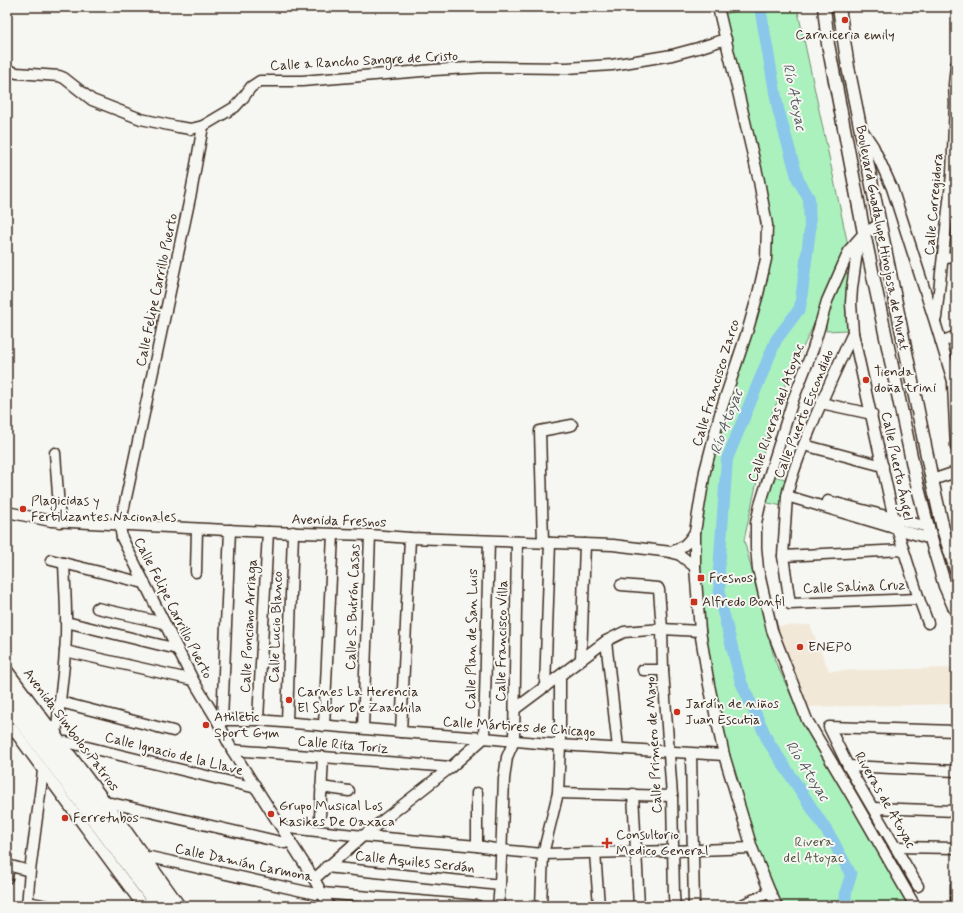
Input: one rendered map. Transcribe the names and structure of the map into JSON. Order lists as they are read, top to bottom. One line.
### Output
{"streets":{"main road":["Boulevard Guadalupe Hinojosa de Murat","Avenida Símbolos Patrios"],"street":["Calle a Rancho Sangre de Cristo","Calle Corregidora","Calle Felipe Carrillo Puerto","Calle Francisco Zarco","Calle Riveras del Atoyac","Calle Puerto Escondido","Calle Puerto Ángel","Avenida Fresnos","Calle Salina Cruz","Calle S. Butrón Casas","Calle Ponciano Arriaga","Calle Lucio Blanco","Calle Plan de San Luis","Calle Francisco Villa","Calle Mártires de Chicago","Calle Rita Toriz","Calle Primero de Mayo","Calle Ignacio de la Llave","Riveras de Atoyac","Calle Aquiles Serdán","Calle Damián Carmona"]},"crossings":[["Calle a Rancho Sangre de Cristo","Calle Felipe Carrillo Puerto"],["Calle a Rancho Sangre de Cristo","Calle Francisco Zarco"],["Boulevard Guadalupe Hinojosa de Murat","Calle Riveras del Atoyac"],["Boulevard Guadalupe Hinojosa de Murat","Calle Puerto Ángel"],["Calle Felipe Carrillo Puerto","Avenida Fresnos"],["Calle Felipe Carrillo Puerto","Calle Mártires de Chicago"],["Calle Felipe Carrillo Puerto","Calle Rita Toriz"],["Calle Felipe Carrillo Puerto","Calle Ignacio de la Llave"],["Calle Felipe Carrillo Puerto","Calle Damián Carmona"],["Calle Francisco Zarco","Avenida Fresnos"],["Calle Francisco Zarco","Calle Mártires de Chicago"],["Calle Riveras del Atoyac","Calle Puerto Ángel"],["Calle Puerto Escondido","Calle Puerto Ángel"],["Calle Puerto Escondido","Calle Salina Cruz"],["Calle Puerto Ángel","Calle Salina Cruz"],["Avenida Fresnos","Calle S. Butrón Casas"],["Avenida Fresnos","Calle Ponciano Arriaga"],["Avenida Fresnos","Calle Lucio Blanco"],["Avenida Fresnos","Calle Plan de San Luis"],["Avenida Fresnos","Calle Francisco Villa"],["Calle S. Butrón Casas","Calle Mártires de Chicago"],["Calle Ponciano Arriaga","Calle Mártires de Chicago"],["Calle Lucio Blanco","Calle Mártires de Chicago"],["Calle Plan de San Luis","Calle Mártires de Chicago"],["Calle Francisco Villa","Calle Mártires de Chicago"],["Calle Francisco Villa","Calle Aquiles Serdán"],["Calle Mártires de Chicago","Calle Primero de Mayo"],["Avenida Símbolos Patrios","Calle Ignacio de la Llave"],["Avenida Símbolos Patrios","Calle Damián Carmona"]],"water":["Río Atoyac"],"parks":["Rivera del Atoyac"],"places":{"other":["Carniceria emily","Tienda doña trini","Plagicidas y Fertilizantes Nacionales","ENEPO","Carnes La Herencia El Sabor De Zaachila","Jardín de niños Juan Escutia","Athletic Sport Gym","Grupo Musical Los Kasikes De Oaxaca","Ferretubos"],"transit":["Fresnos","Alfredo Bonfil"],"health":["Consultorio Medico General"]}}
